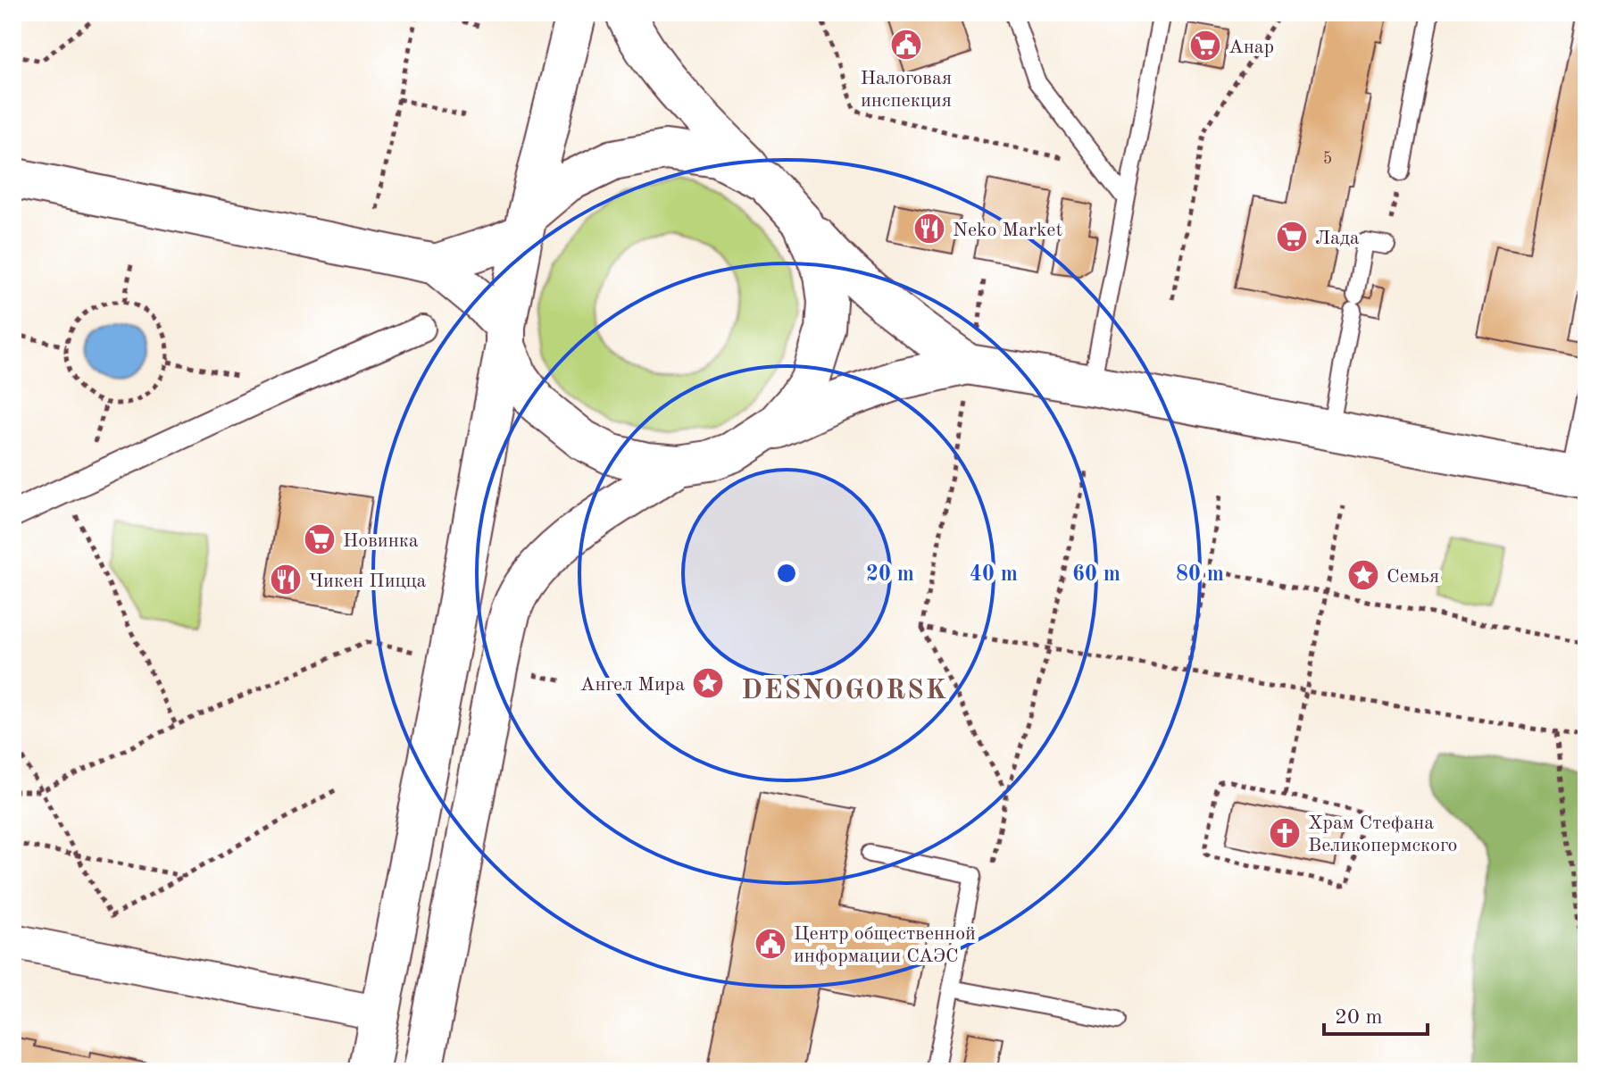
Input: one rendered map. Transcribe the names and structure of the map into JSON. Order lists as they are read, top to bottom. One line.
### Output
{"districts":["DESNOGORSK"],"places":{"public building":["Налоговая инспекция","Центр общественной информации САЭС"],"supermarket":["Анар","Лада","Новинка"],"restaurant":["Neko Market","Чикен Пицца"],"place":["Семья","Ангел Мира"],"church":["Храм Стефана Великопермского"]},"house_numbers":["5"],"scale_bar":"20 m","rings":["20 m","40 m","60 m","80 m"]}
